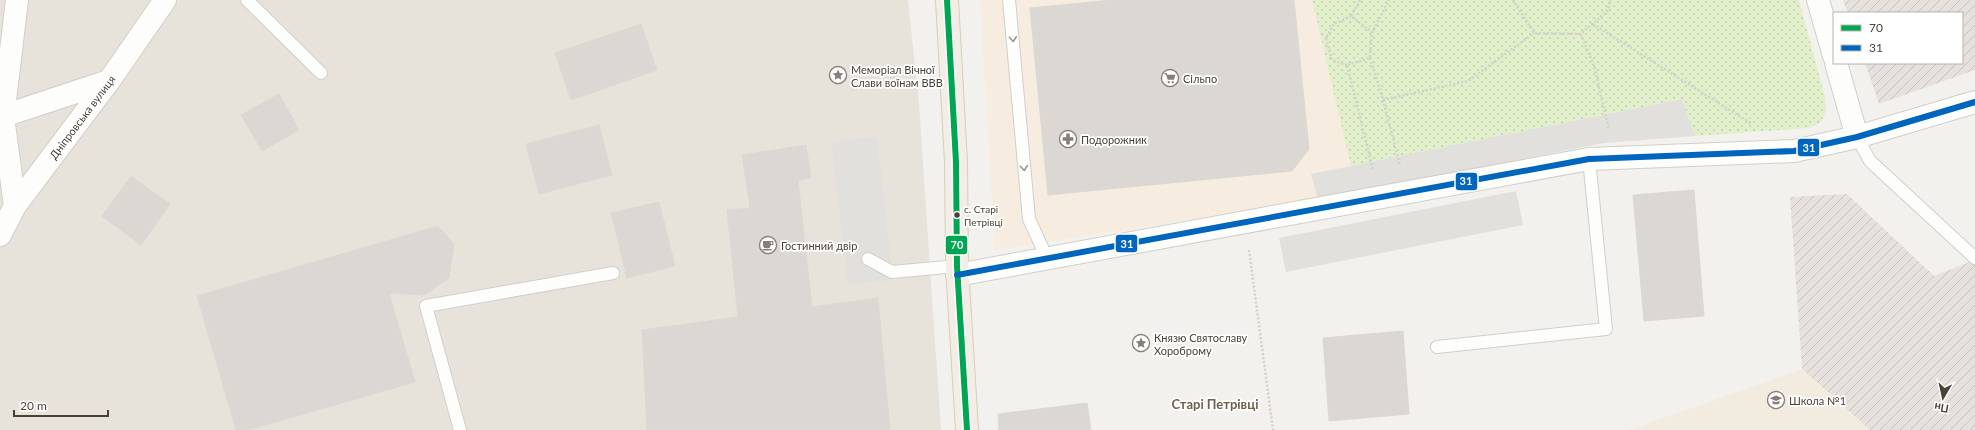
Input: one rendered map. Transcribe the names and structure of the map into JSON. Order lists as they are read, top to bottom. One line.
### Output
{"streets":{"street":["Дніпровська вулиця"]},"districts":["Старі Петрівці"],"places":{"place":["Меморіал Вічної Слави воїнам ВВВ","Князю Святославу Хороброму"],"supermarket":["Сільпо"],"pharmacy":["Подорожник"],"other":["с. Старі Петрівці"],"cafe":["Гостинний двір"],"school or university":["Школа №1"]},"lines":["transit line 70","transit line 31"],"legend":["70","31"],"scale_bar":"20 m","north":"bottom"}
